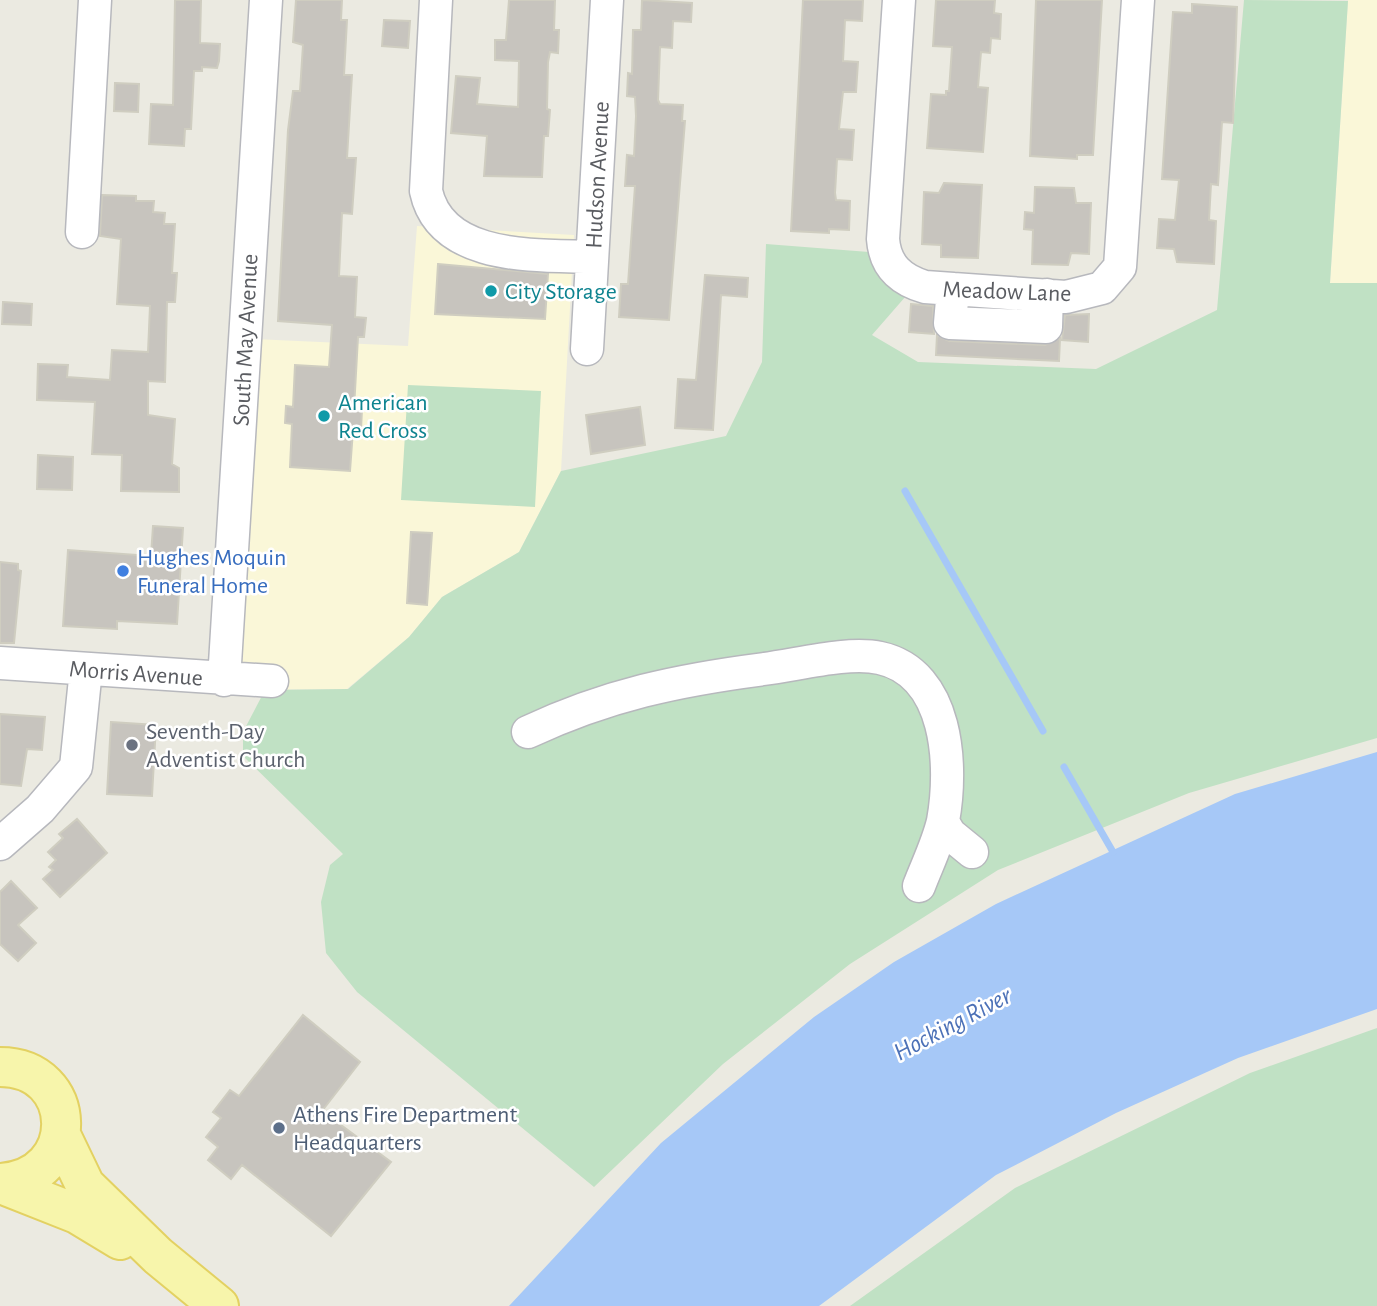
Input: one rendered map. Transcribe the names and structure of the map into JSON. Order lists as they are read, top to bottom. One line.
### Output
{"streets":{"street":["Hudson Avenue","Meadow Lane","South May Avenue","Morris Avenue"]},"crossings":[["South May Avenue","Morris Avenue"]],"water":["Hocking River"],"places":["City Storage","American Red Cross","Hughes Moquin Funeral Home","Seventh-Day Adventist Church","Athens Fire Department Headquarters"]}
